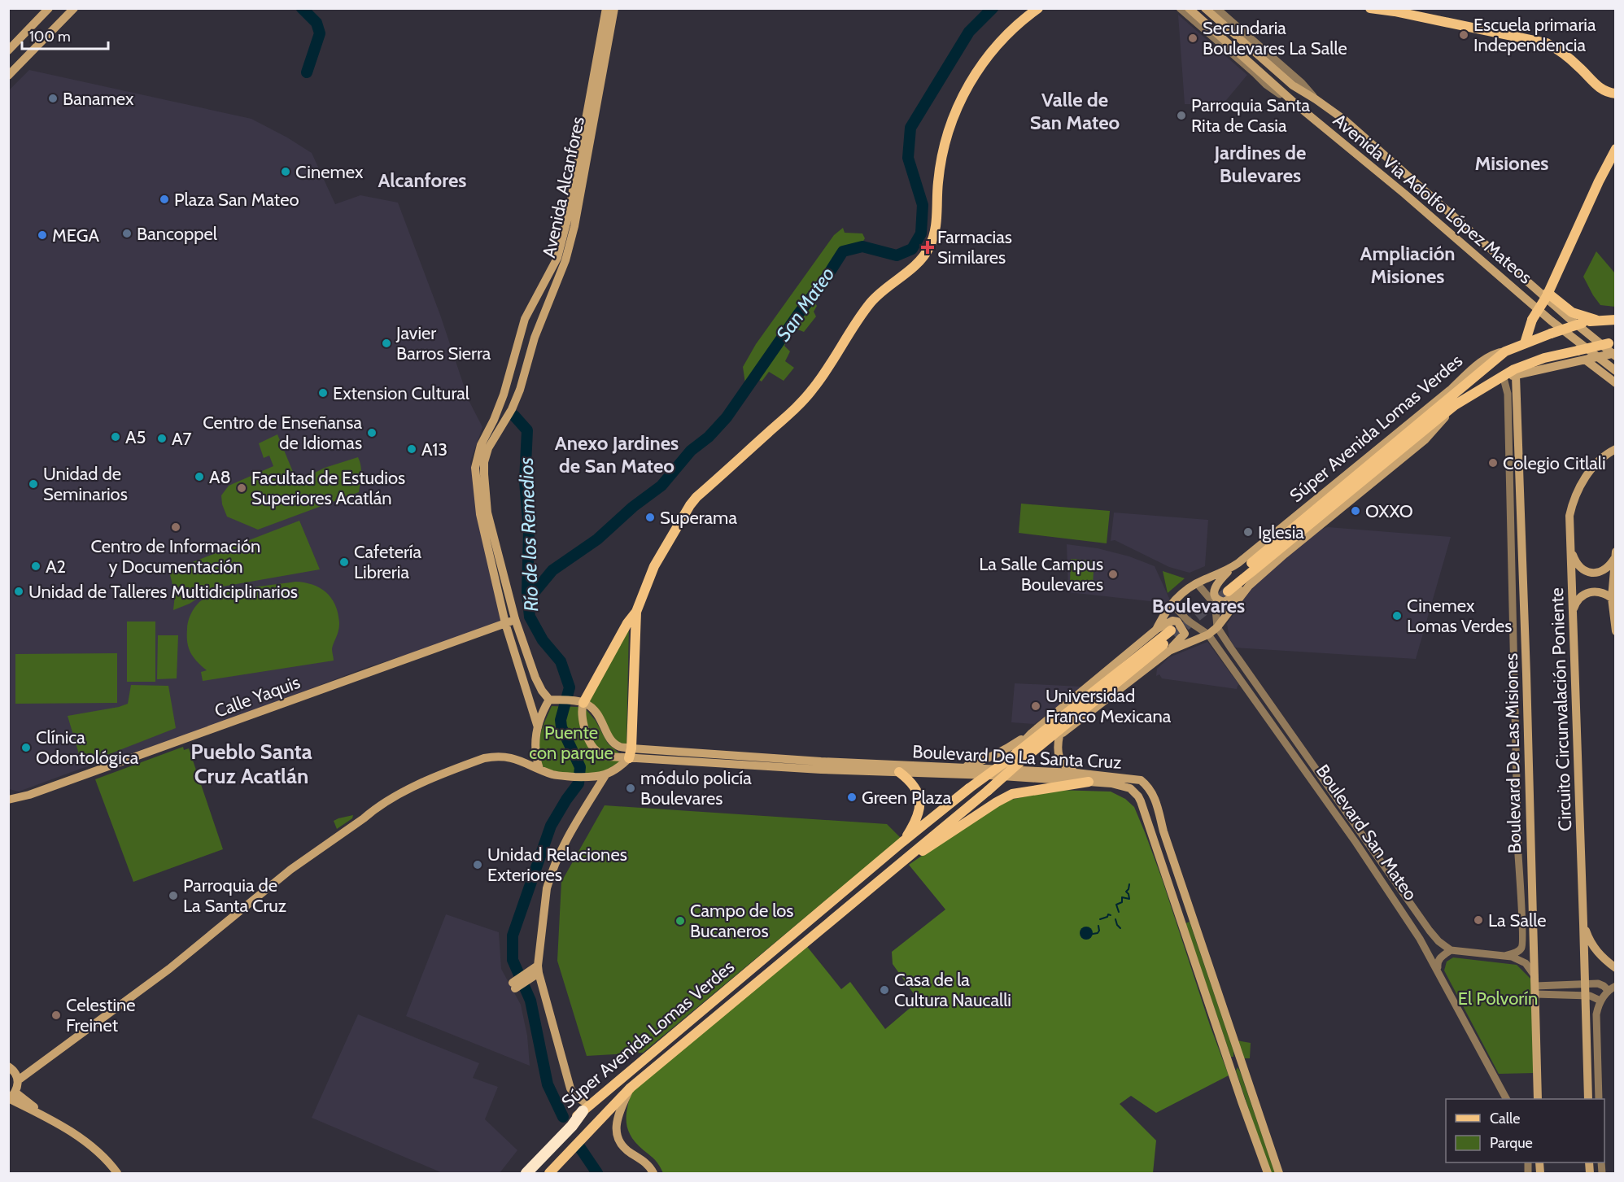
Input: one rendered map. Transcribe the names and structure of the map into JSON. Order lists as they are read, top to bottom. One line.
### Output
{"streets":{"main road":["Avenida Alcanfores","Avenida Via Adolfo López Mateos","Súper Avenida Lomas Verdes","Calle Yaquis","Circuito Circunvalación Poniente","Boulevard De Las Misiones","Boulevard De La Santa Cruz"],"street":["Boulevard San Mateo"]},"crossings":[["Avenida Alcanfores","Calle Yaquis"],["Súper Avenida Lomas Verdes","Boulevard De Las Misiones"],["Súper Avenida Lomas Verdes","Boulevard San Mateo"]],"districts":["Valle de San Mateo","Jardines de Bulevares","Misiones","Alcanfores","Ampliación Misiones","Anexo Jardines de San Mateo","Boulevares","Pueblo Santa Cruz Acatlán"],"water":["San Mateo","Río de los Remedios"],"parks":["Puente con parque","El Polvorín"],"places":{"other":["Escuela primaria Independencia","Secundaria Boulevares La Salle","Banamex","Parroquia Santa Rita de Casia","Cinemex","Plaza San Mateo","Bancoppel","MEGA","Javier Barros Sierra","Extension Cultural","Centro de Enseñansa de Idiomas","A5","A7","A13","Colegio Citlali","A8","Unidad de Seminarios","Facultad de Estudios Superiores Acatlán","OXXO","Superama","Centro de Información y Documentación","Iglesia","Cafetería Libreria","A2","La Salle Campus Boulevares","Unidad de Talleres Multidiciplinarios","Cinemex Lomas Verdes","Universidad Franco Mexicana","Clínica Odontológica","módulo policía Boulevares","Green Plaza","Unidad Relaciones Exteriores","Parroquia de La Santa Cruz","La Salle","Campo de los Bucaneros","Casa de la Cultura Naucalli","Celestine Freinet"],"health":["Farmacias Similares"]},"legend":["Calle","Parque"],"scale_bar":"100 m"}
